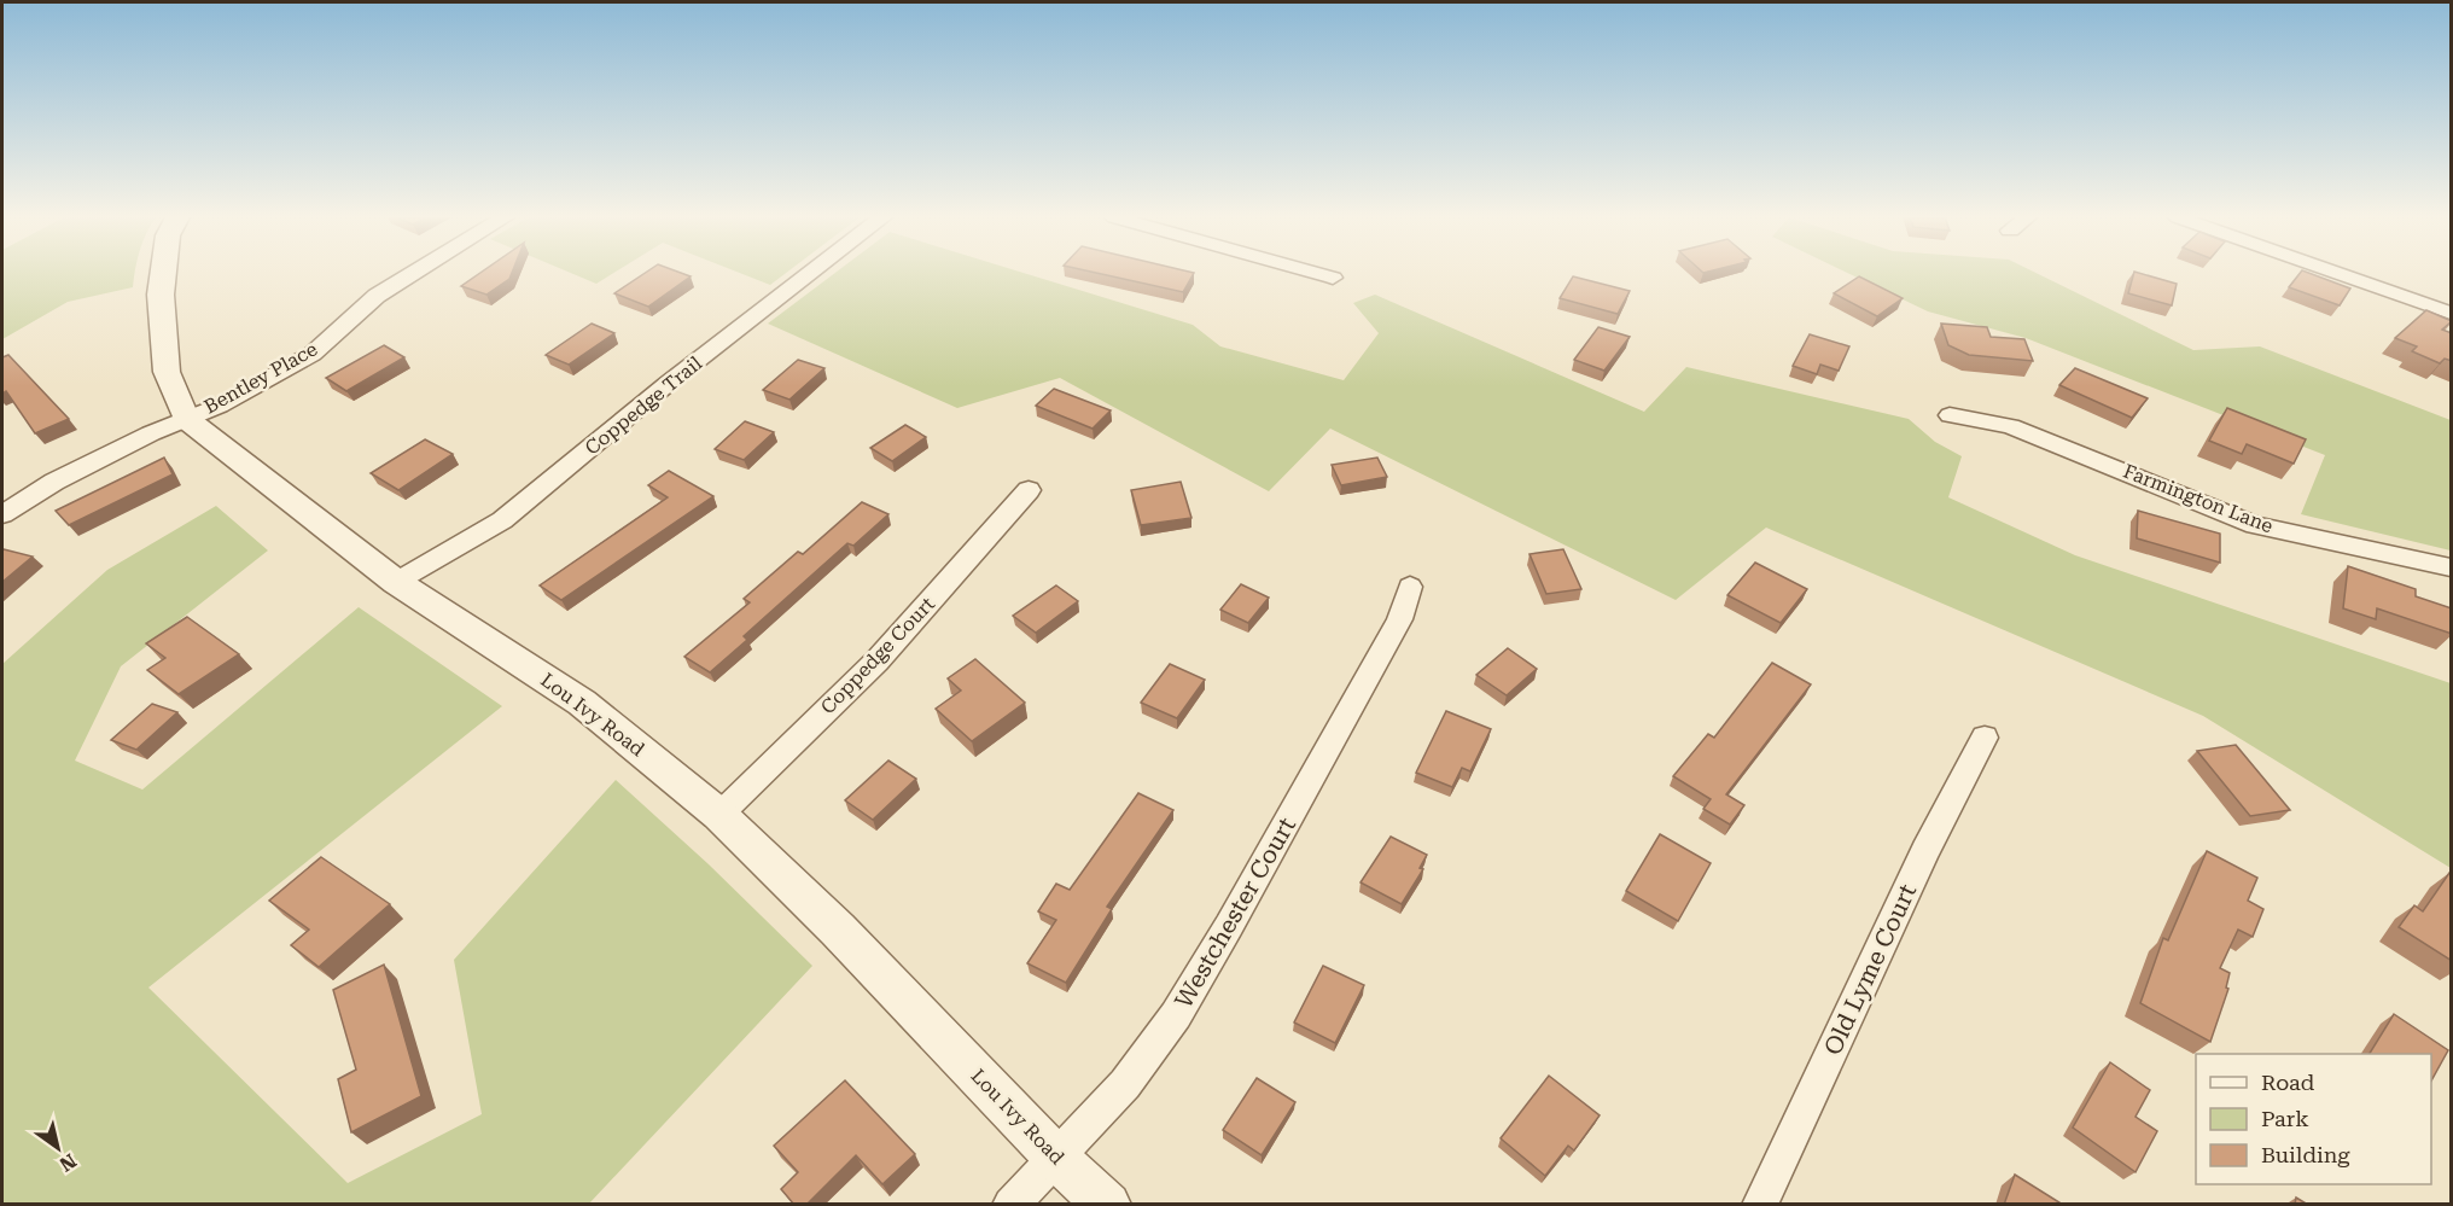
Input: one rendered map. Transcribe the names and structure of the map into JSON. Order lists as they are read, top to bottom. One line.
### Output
{"streets":{"street":["Bentley Place","Coppedge Trail","Farmington Lane","Coppedge Court","Lou Ivy Road","Westchester Court","Old Lyme Court"]},"crossings":[["Bentley Place","Lou Ivy Road"],["Coppedge Trail","Lou Ivy Road"],["Coppedge Court","Lou Ivy Road"],["Lou Ivy Road","Westchester Court"]],"legend":["Road","Park","Building"],"north":"bottom right"}
